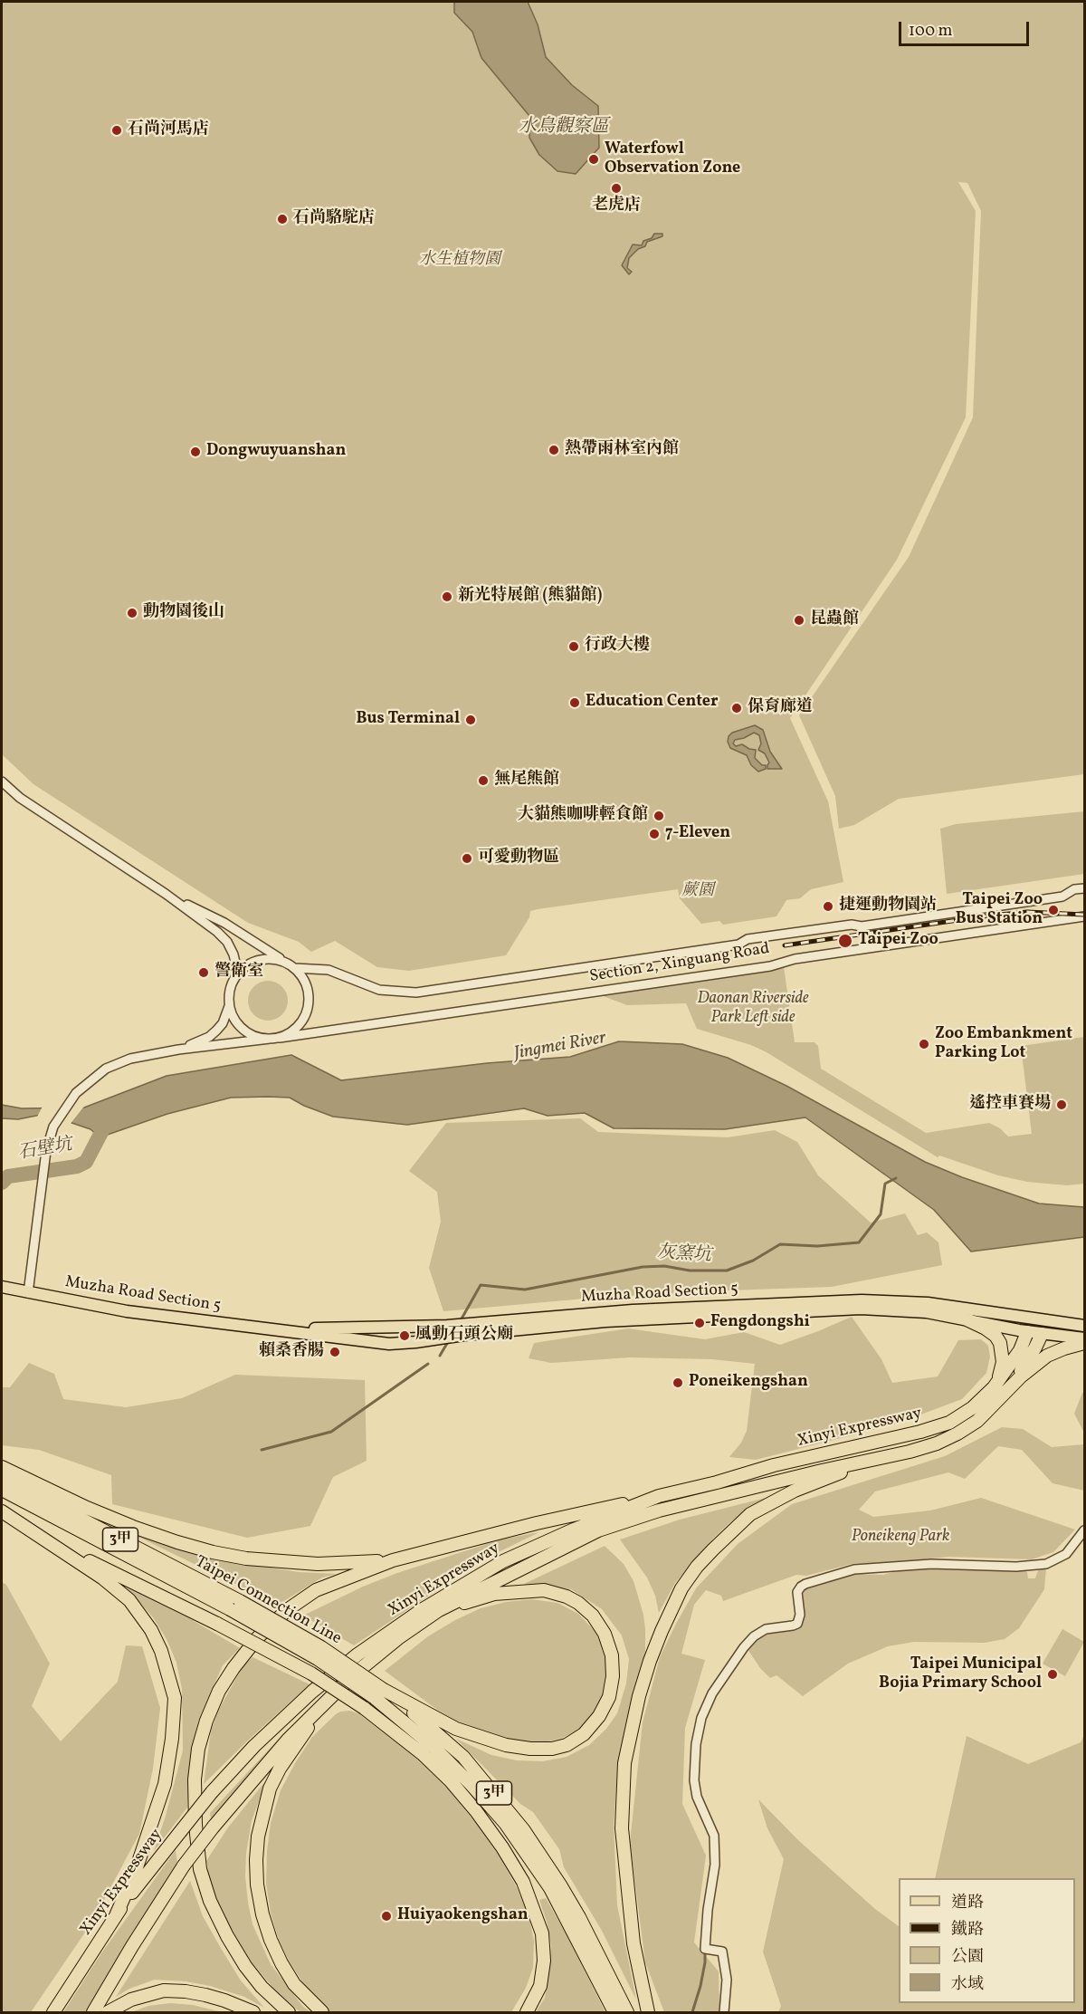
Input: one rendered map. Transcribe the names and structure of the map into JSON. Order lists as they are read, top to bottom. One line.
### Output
{"streets":{"highway":["Xinyi Expressway","3甲","Taipei Connection Line"],"main road":["Muzha Road Section 5"],"street":["Section 2, Xinguang Road"]},"water":["水鳥觀察區","Jingmei River","石壁坑","灰窯坑"],"parks":["水生植物園","蕨園","Daonan Riverside Park Left side","Poneikeng Park"],"places":["石尚河馬店","Waterfowl Observation Zone","老虎店","石尚駱駝店","熱帶雨林室內館","Dongwuyuanshan","新光特展館 (熊貓館)","動物園後山","昆蟲館","行政大樓","Education Center","保育廊道","Bus Terminal","無尾熊館","大貓熊咖啡輕食館","7-Eleven","可愛動物區","捷運動物園站","Taipei Zoo Bus Station","Taipei Zoo","警衛室","Zoo Embankment Parking Lot","遙控車賽場","Fengdongshi","風動石頭公廟","賴桑香腸","Poneikengshan","Taipei Municipal Bojia Primary School","Huiyaokengshan"],"legend":["道路","鐵路","公園","水域"],"scale_bar":"100 m"}
